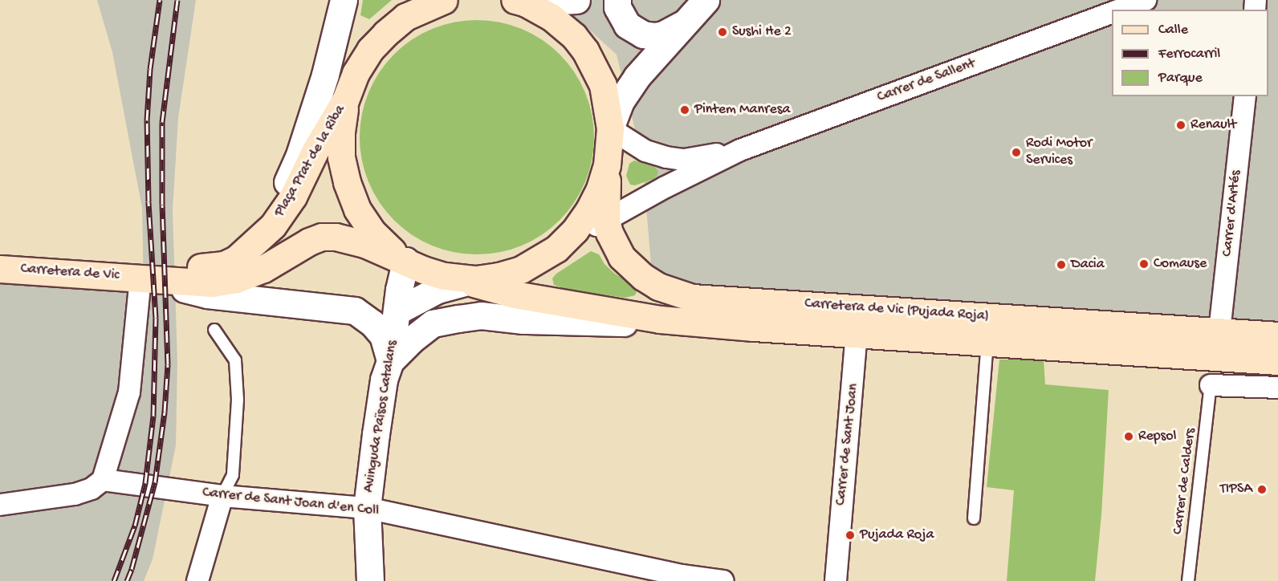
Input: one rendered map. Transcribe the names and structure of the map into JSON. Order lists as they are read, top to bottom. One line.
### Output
{"streets":{"main road":["Plaça Prat de la Riba","Carretera de Vic","Carretera de Vic (Pujada Roja)"],"street":["Carrer de Sallent","Carrer d'Artés","Avinguda Països Catalans","Carrer de Sant Joan","Carrer de Sant Joan d'en Coll"],"lane":["Carrer de Calders"]},"crossings":[["Carrer de Sallent","Plaça Prat de la Riba"],["Carrer de Sallent","Carretera de Vic (Pujada Roja)"],["Plaça Prat de la Riba","Carretera de Vic"],["Plaça Prat de la Riba","Carretera de Vic (Pujada Roja)"],["Plaça Prat de la Riba","Avinguda Països Catalans"],["Carrer d'Artés","Carretera de Vic (Pujada Roja)"],["Carretera de Vic (Pujada Roja)","Carrer de Sant Joan"],["Avinguda Països Catalans","Carrer de Sant Joan d'en Coll"]],"places":["Sushi He 2","Pintem Manresa","Renault","Rodi Motor Services","Comause","Dacia","Repsol","TIPSA","Pujada Roja"],"legend":["Calle","Ferrocarril","Parque"]}
